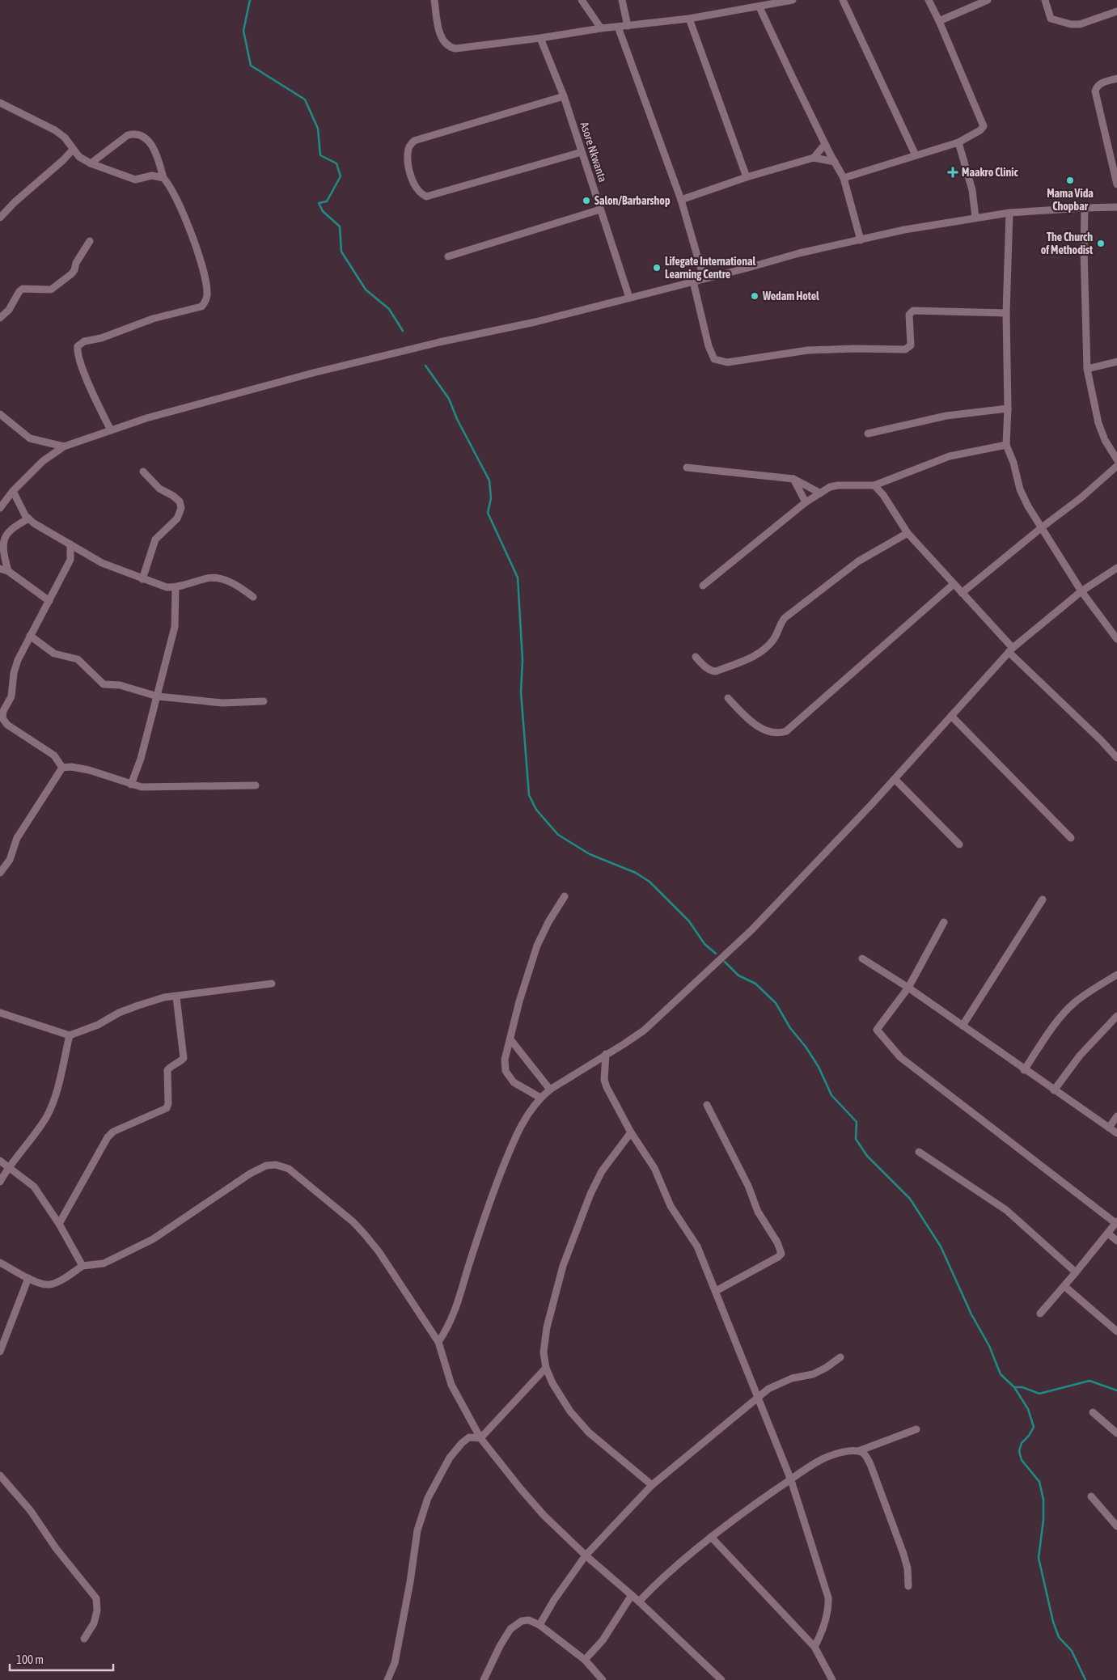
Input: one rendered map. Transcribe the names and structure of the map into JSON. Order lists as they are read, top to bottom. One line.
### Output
{"streets":{"street":["Asore Nkwanta"]},"places":{"health":["Maakro Clinic"],"other":["Mama Vida Chopbar","Salon/Barbarshop","The Church of Methodist","Lifegate International Learning Centre","Wedam Hotel"]},"scale_bar":"100 m"}
